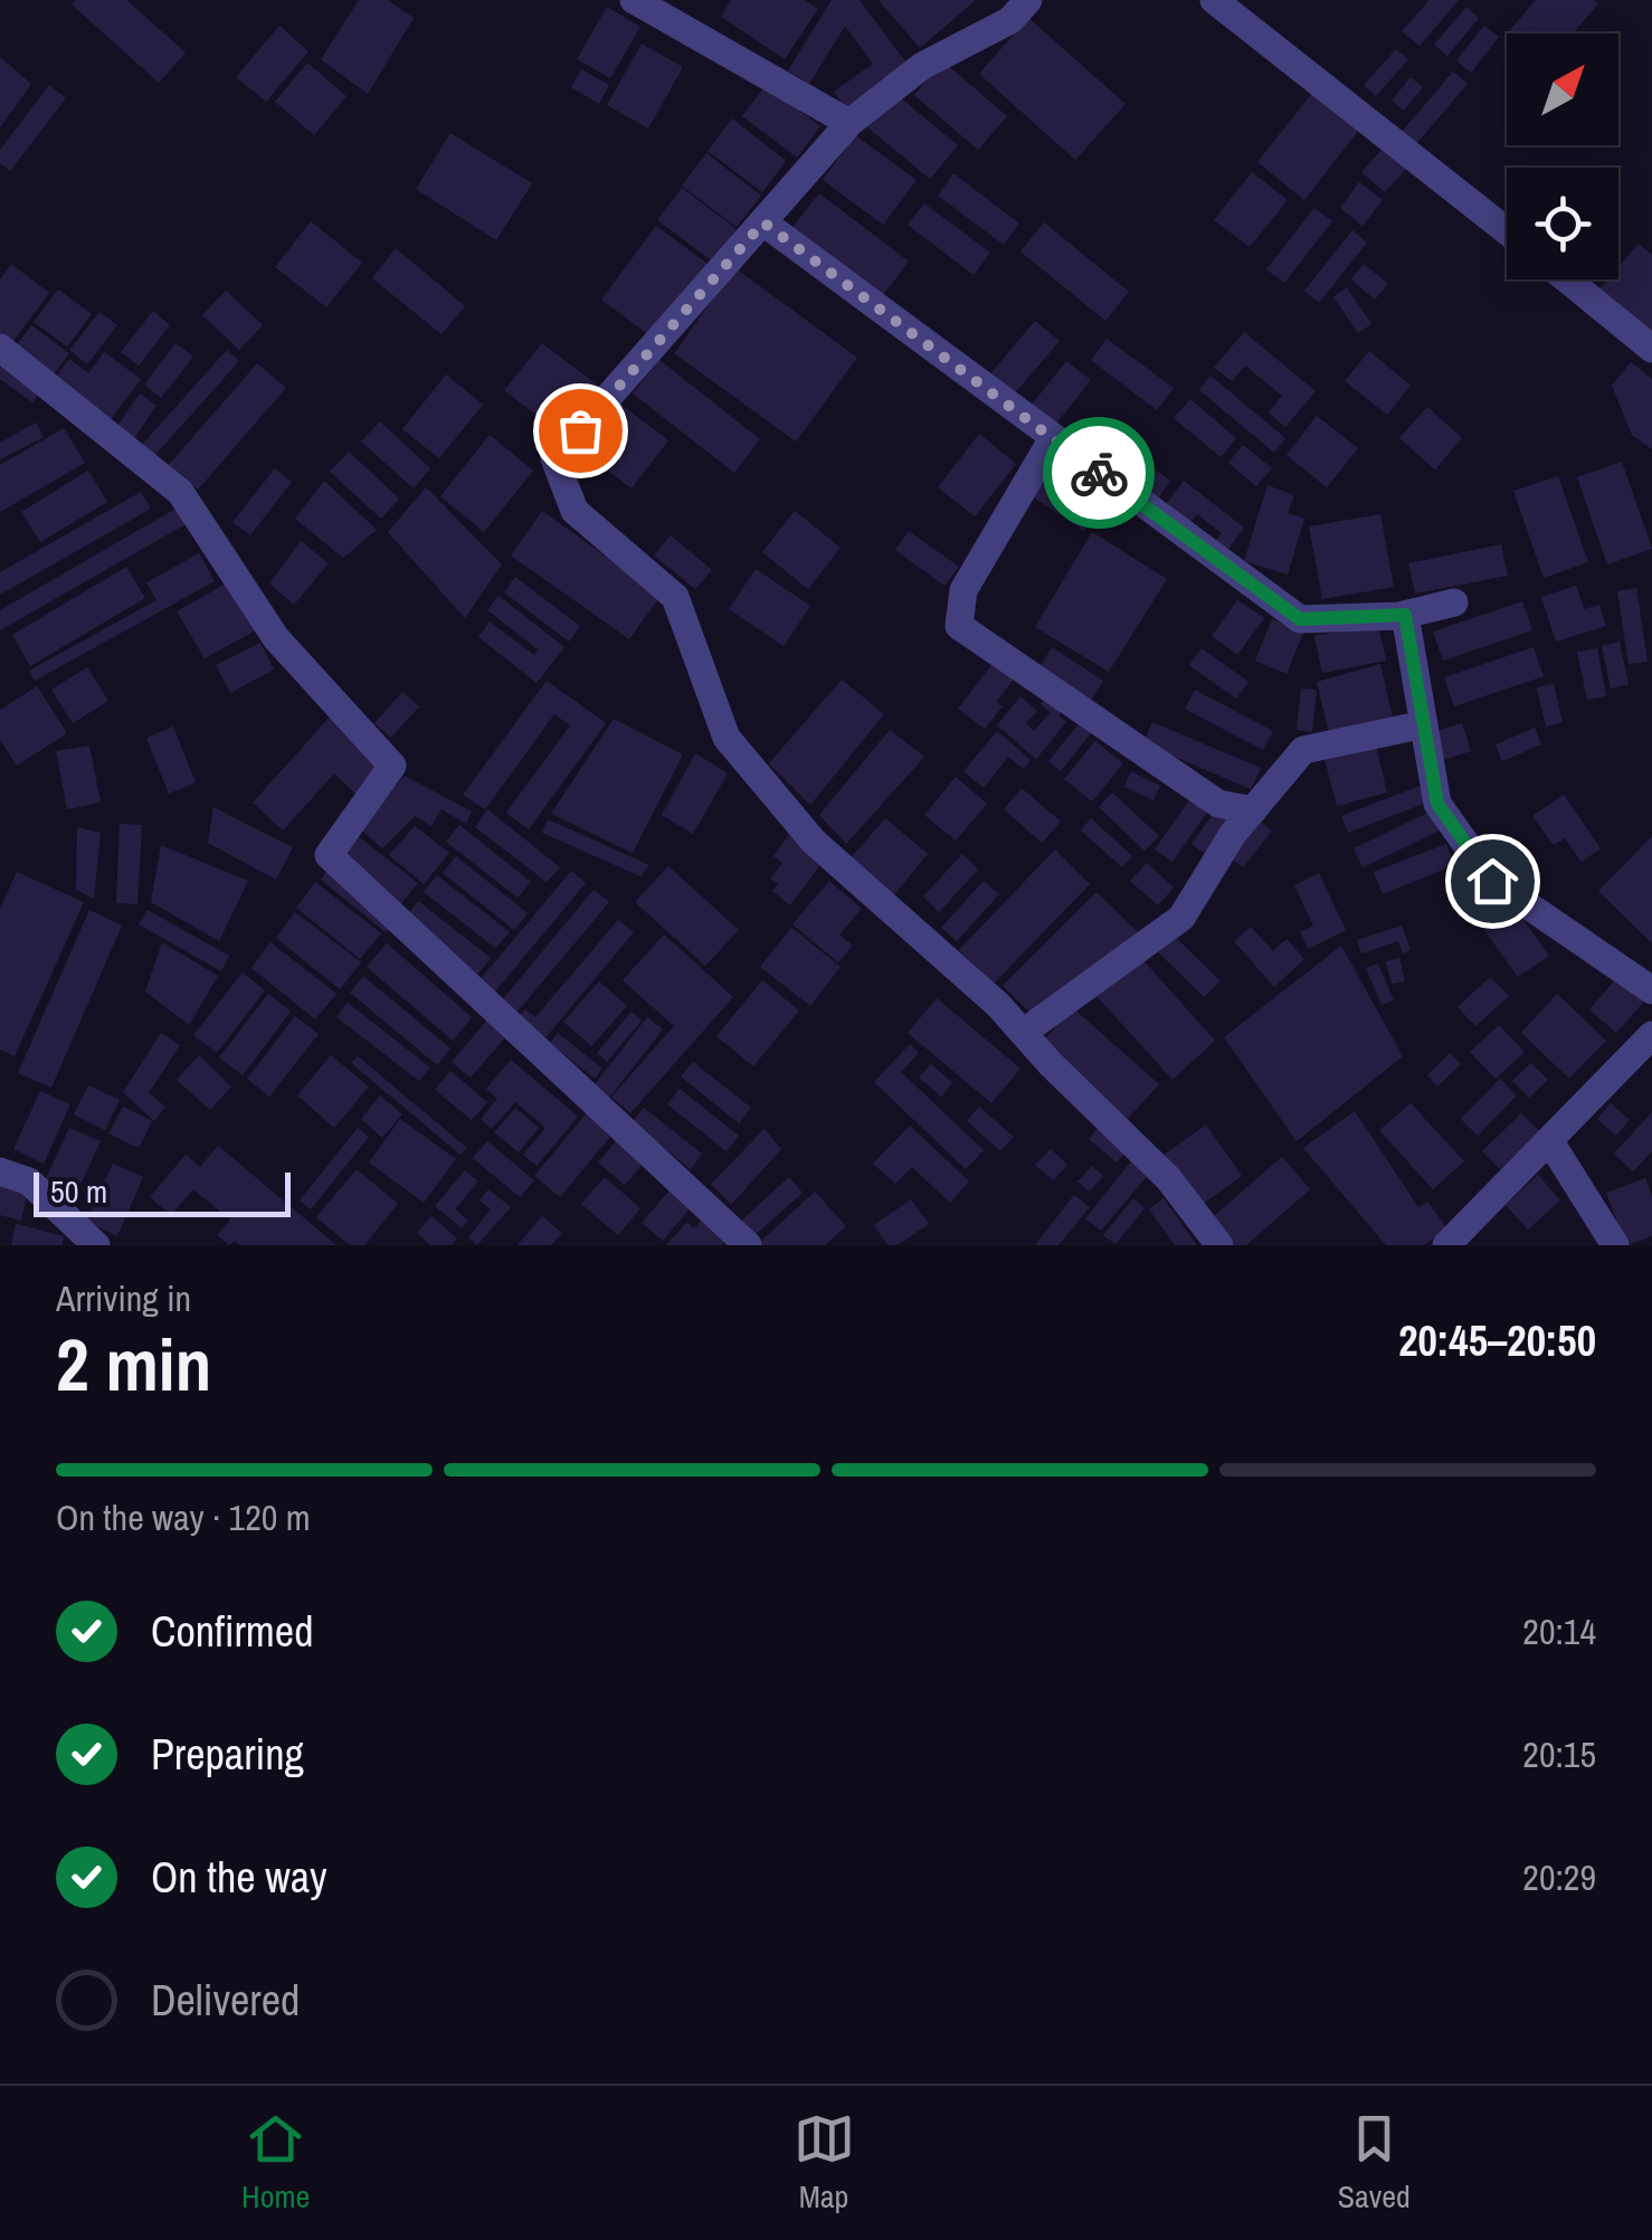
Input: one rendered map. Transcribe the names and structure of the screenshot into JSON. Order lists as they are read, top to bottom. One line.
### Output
{"scale_bar":"50 m","north":"top right","page":{"scale":"50 m","heading":["2 min","Arriving in","20:45–20:50"],"bar":"On the way · 120 m","list":[["Confirmed","20:14"],["Preparing","20:15"],["On the way","20:29"],"Delivered"],"tabs":["Home","Map","Saved"]}}
